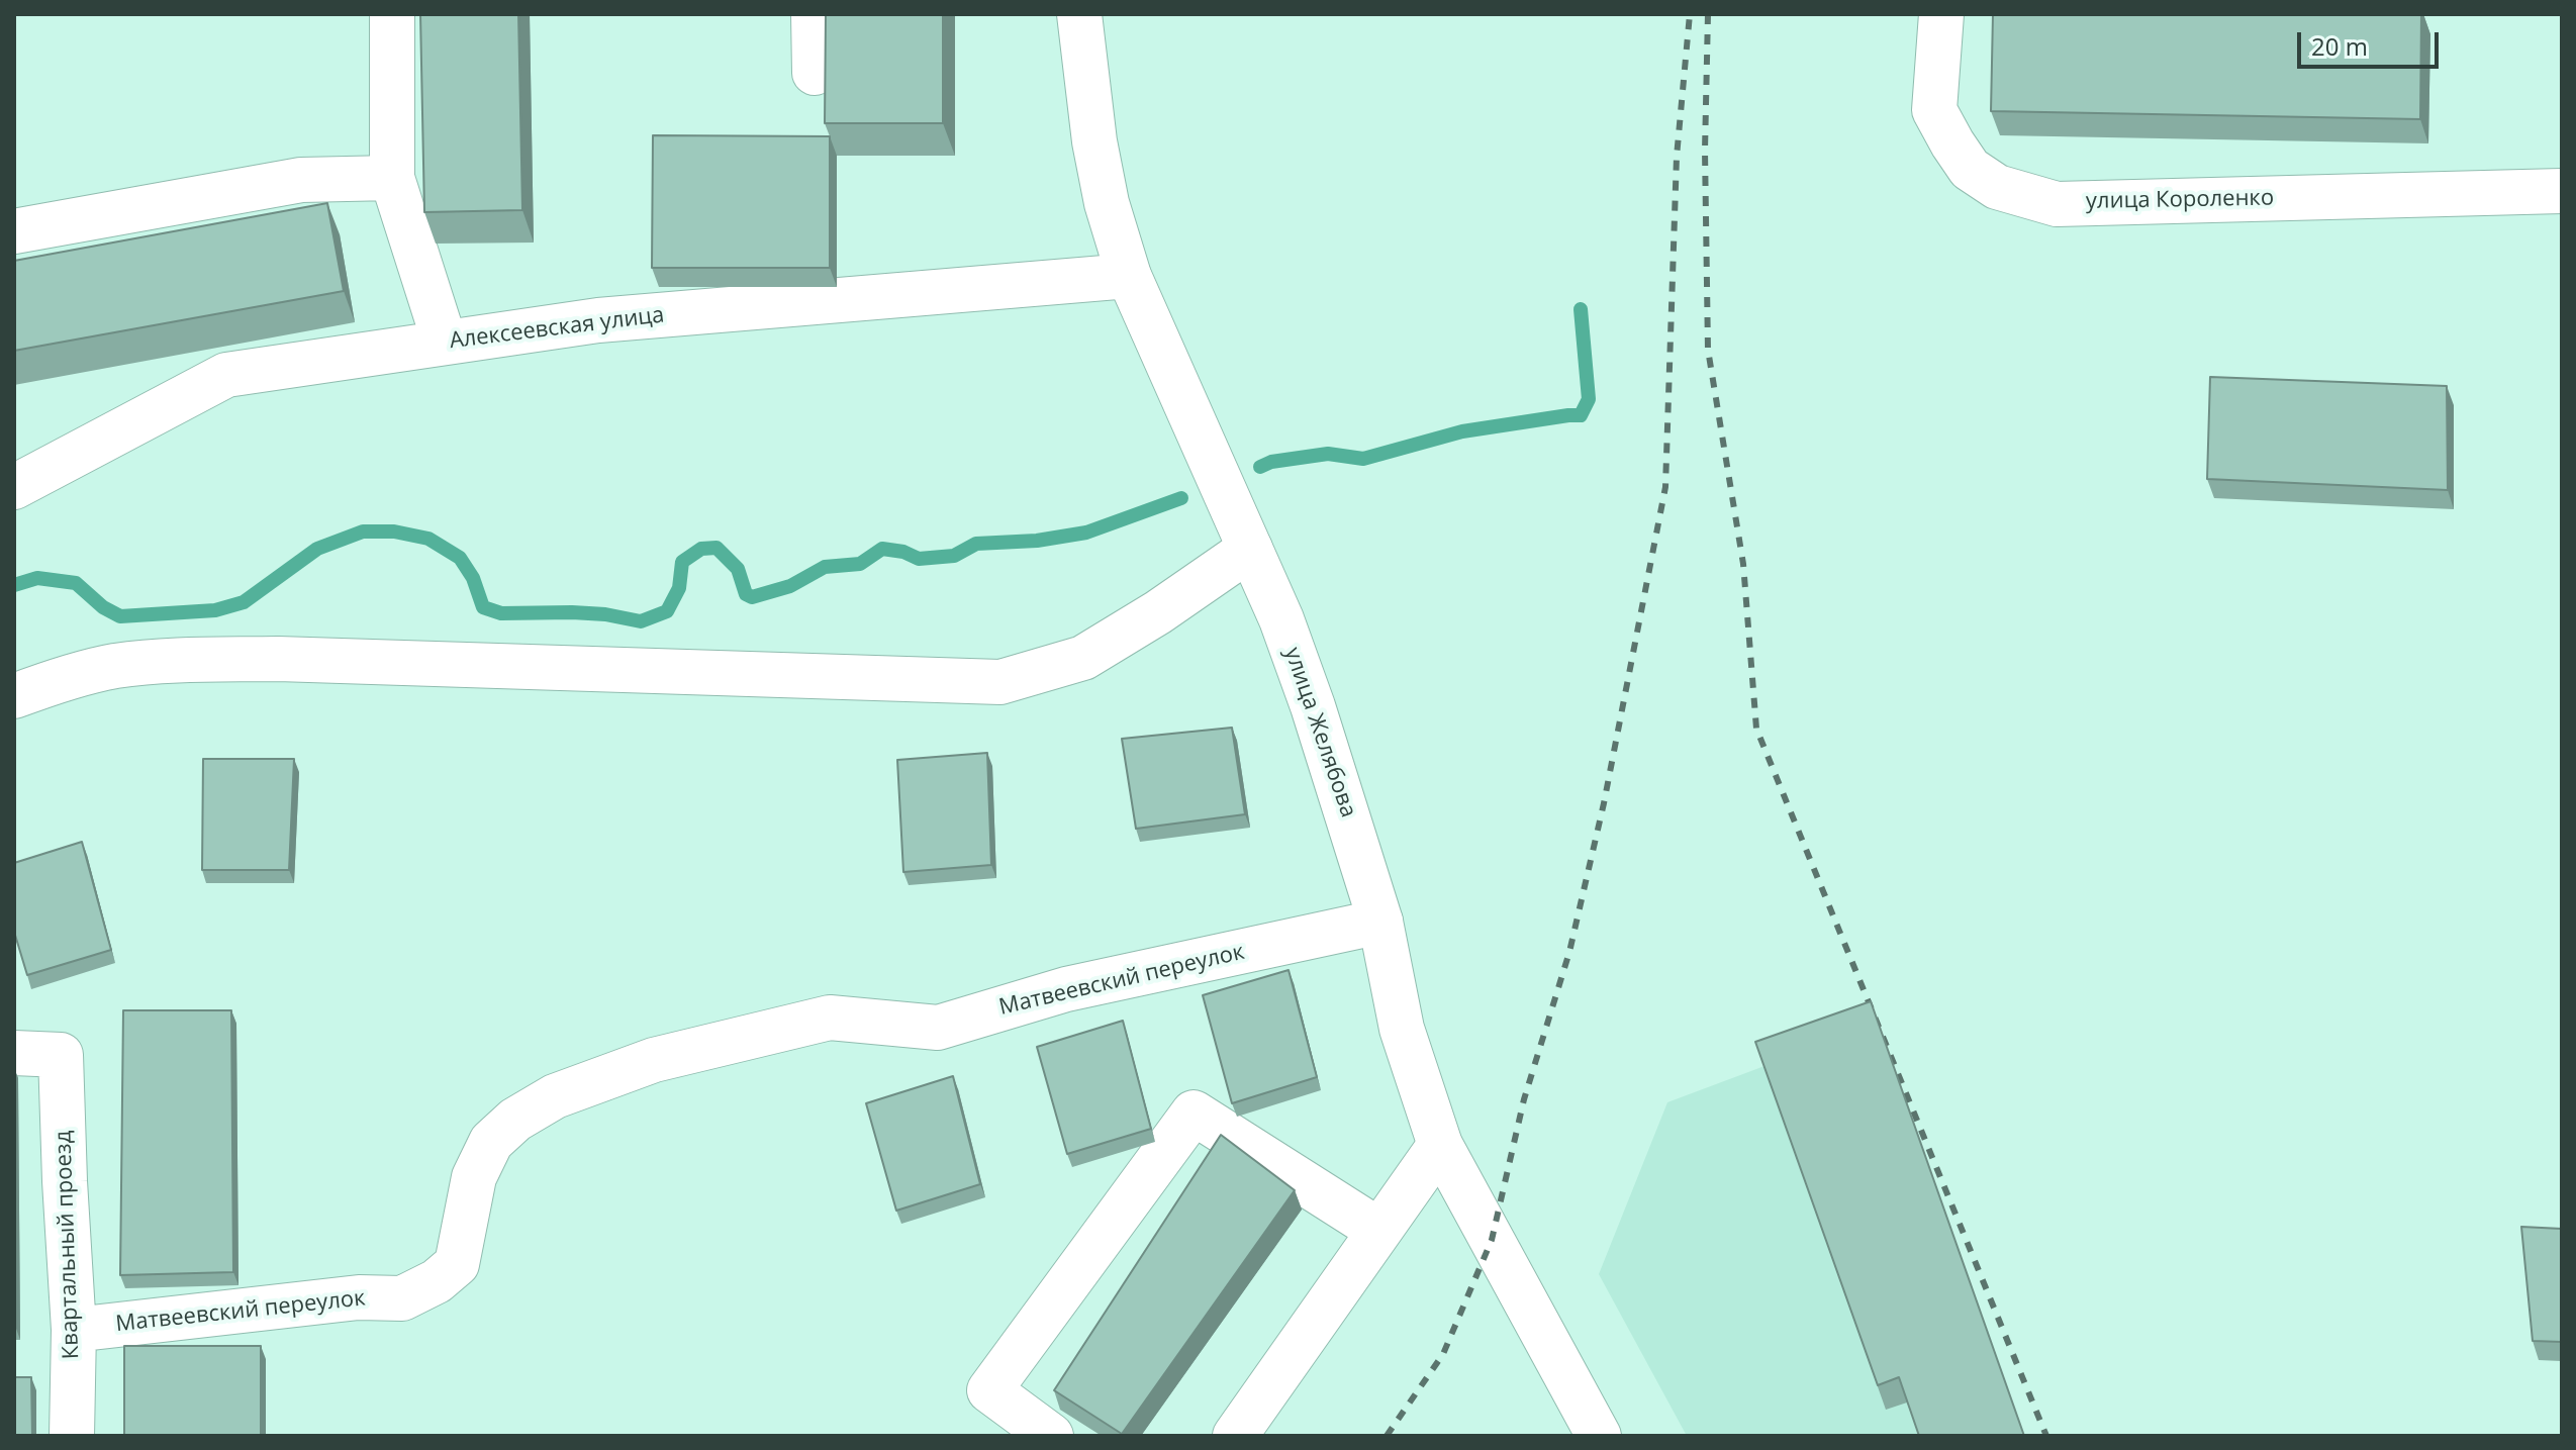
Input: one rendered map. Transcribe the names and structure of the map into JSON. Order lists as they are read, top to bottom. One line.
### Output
{"streets":{"street":["улица Короленко","Алексеевская улица","улица Желябова","Матвеевский переулок","Квартальный проезд"]},"crossings":[["Алексеевская улица","улица Желябова"],["улица Желябова","Матвеевский переулок"],["Матвеевский переулок","Квартальный проезд"]],"scale_bar":"20 m"}
